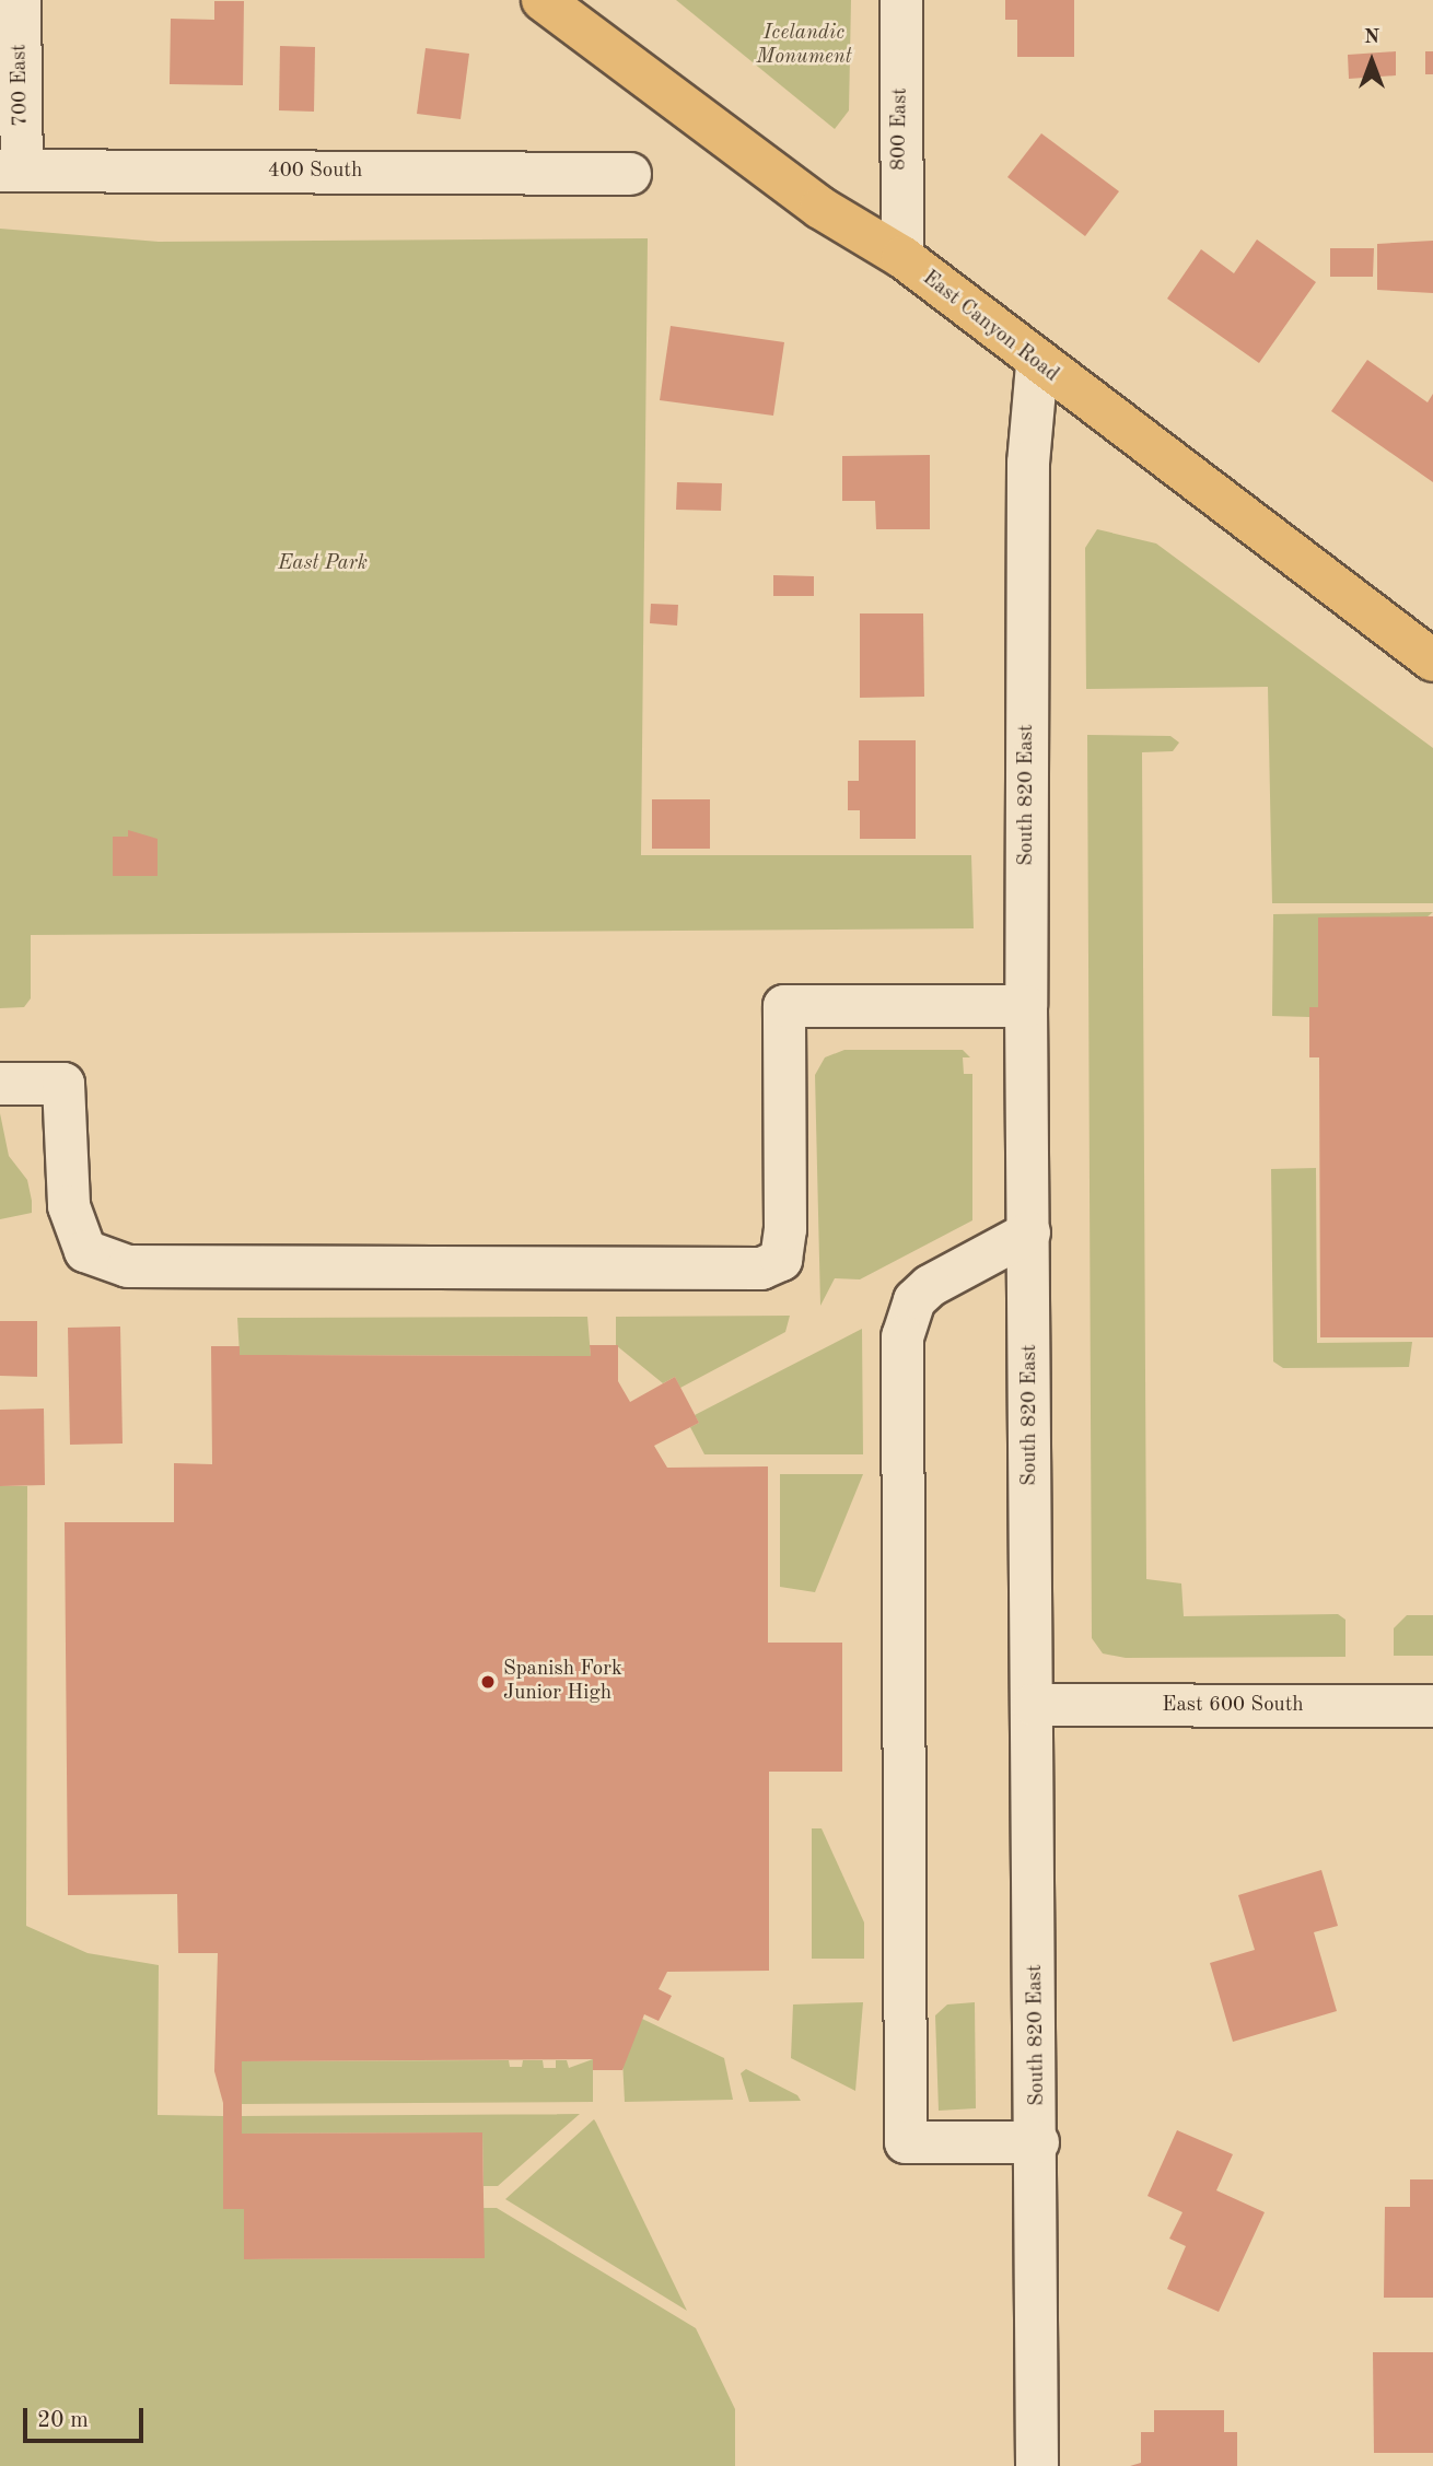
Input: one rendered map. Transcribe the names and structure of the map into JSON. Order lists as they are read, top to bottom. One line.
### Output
{"streets":{"main road":["East Canyon Road"],"street":["700 East","800 East","400 South","South 820 East","East 600 South"]},"crossings":[["700 East","400 South"],["800 East","East Canyon Road"],["East Canyon Road","South 820 East"],["South 820 East","East 600 South"]],"parks":["Icelandic Monument","East Park"],"places":["Spanish Fork Junior High"],"scale_bar":"20 m","north":"top"}
